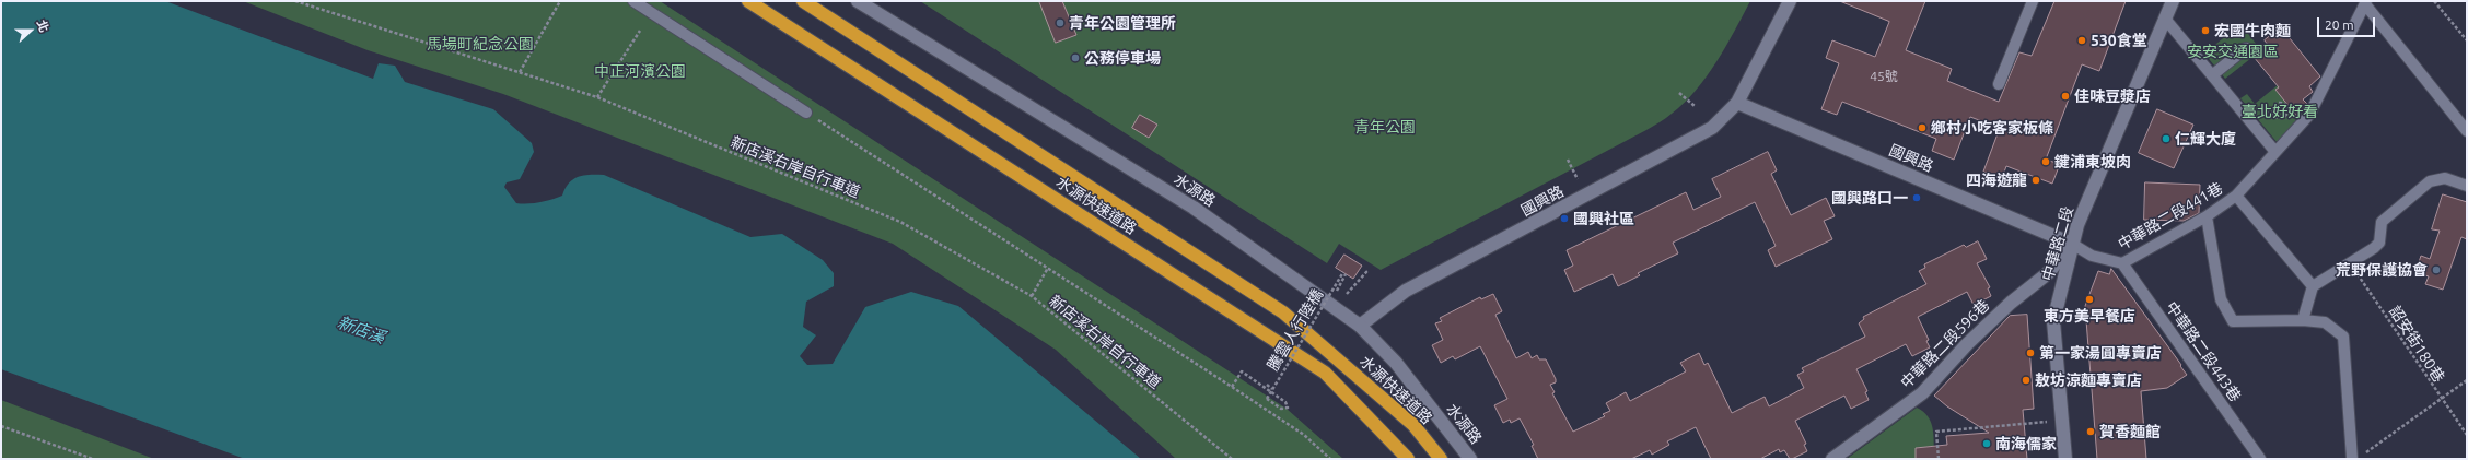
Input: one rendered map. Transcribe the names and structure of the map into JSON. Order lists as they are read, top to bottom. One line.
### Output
{"streets":{"highway":["水源快速道路"],"street":["國興路","水源路","中華路二段","中華路二段596巷"],"lane":["中華路二段441巷","中華路二段443巷"],"path":["新店溪右岸自行車道","騰雲人行陸橋","詔安街180巷"]},"crossings":[["國興路","水源路"],["國興路","中華路二段441巷"],["國興路","中華路二段"],["國興路","中華路二段596巷"],["中華路二段441巷","中華路二段"],["中華路二段441巷","中華路二段596巷"],["中華路二段441巷","中華路二段443巷"],["中華路二段","中華路二段596巷"]],"water":["新店溪"],"parks":["馬場町紀念公園","安安交通園區","中正河濱公園","臺北好好看","青年公園"],"places":["青年公園管理所","宏國牛肉麵","530食堂","公務停車場","佳味豆漿店","鄉村小吃客家板條","仁輝大廈","鍵浦東坡肉","四海遊龍","國興路口一","國興社區","荒野保護協會","東方美早餐店","第一家湯圓專賣店","敖坊涼麵專賣店","賀香麵館","南海儒家"],"house_numbers":["45號"],"scale_bar":"20 m","north":"right"}
